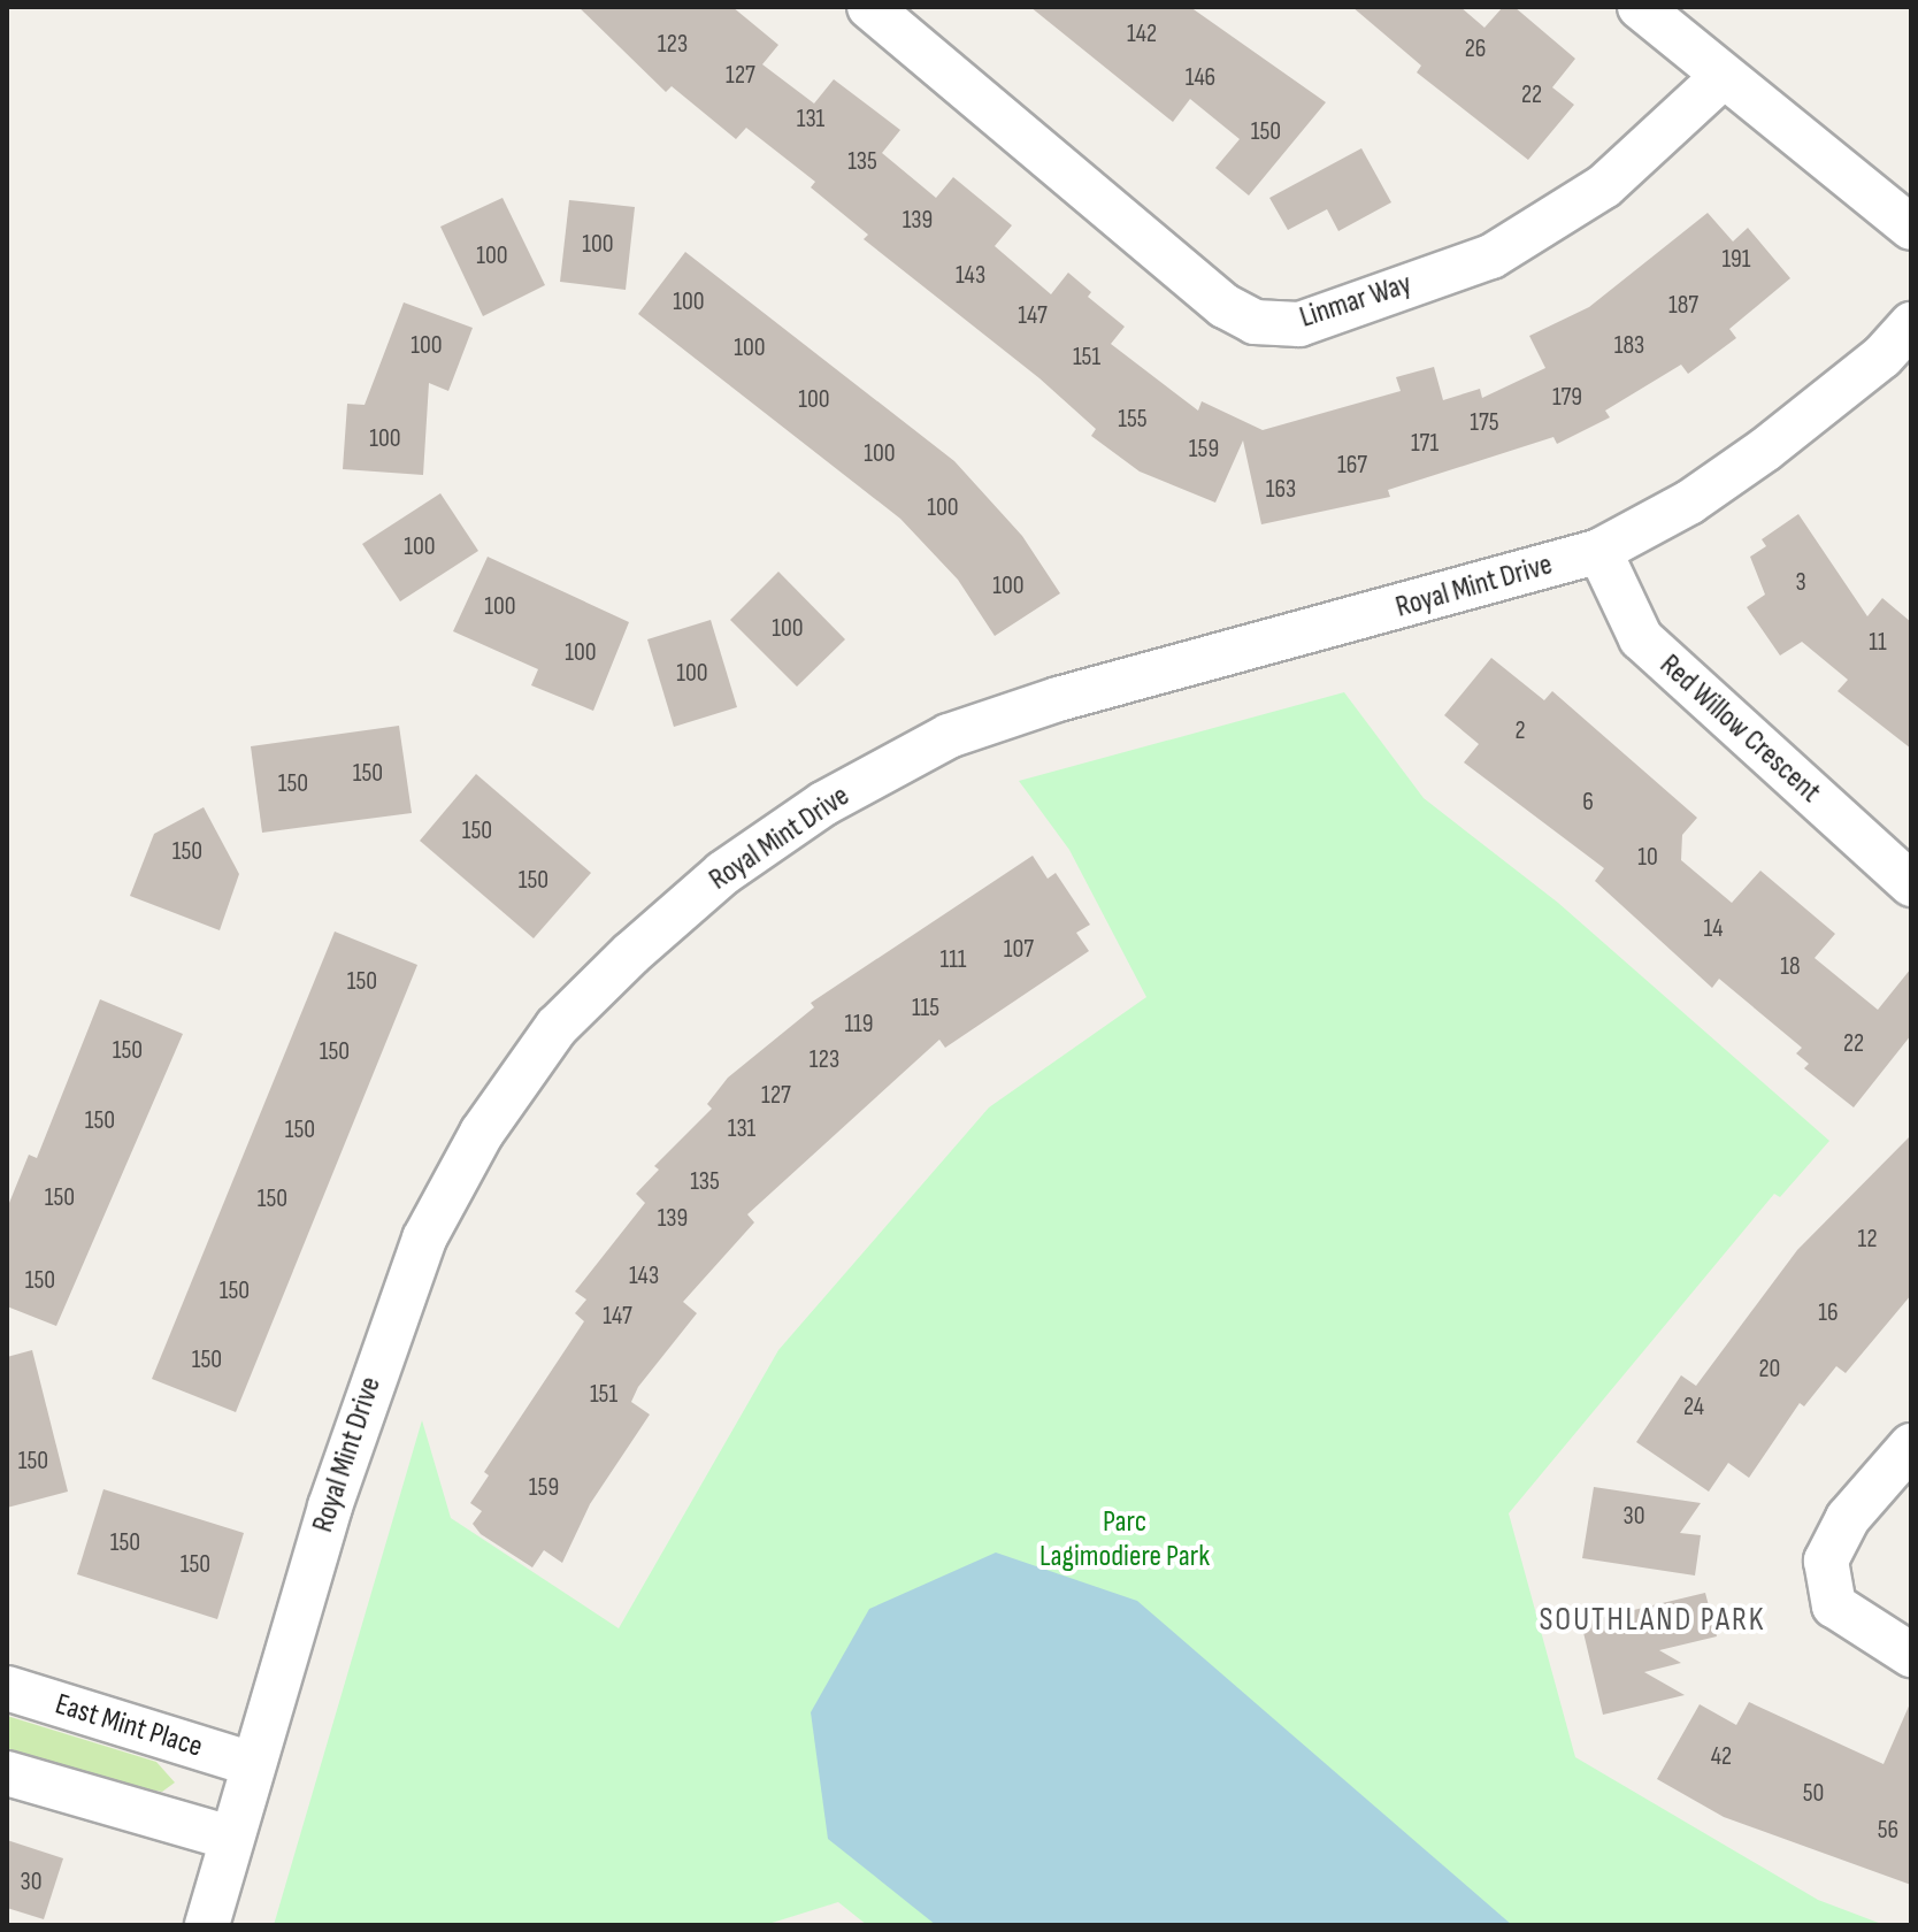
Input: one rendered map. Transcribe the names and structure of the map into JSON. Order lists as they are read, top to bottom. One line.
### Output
{"streets":{"street":["Linmar Way","Royal Mint Drive","Red Willow Crescent","East Mint Place"]},"crossings":[["Royal Mint Drive","Red Willow Crescent"],["Royal Mint Drive","East Mint Place"]],"districts":["SOUTHLAND PARK"],"parks":["Parc Lagimodiere Park"],"house_numbers":["142","123","26","127","146","22","131","150","135","139","100","100","191","143","100","187","147","100","183","100","151","179","100","155","175","100","171","159","100","167","163","100","100","3","100","100","100","11","100","100","2","150","150","6","150","150","10","150","14","107","111","18","150","115","119","22","150","150","123","127","150","131","150","135","150","150","139","12","143","150","150","16","147","150","20","151","24","150","159","30","150","150","42","50","56","30"]}
